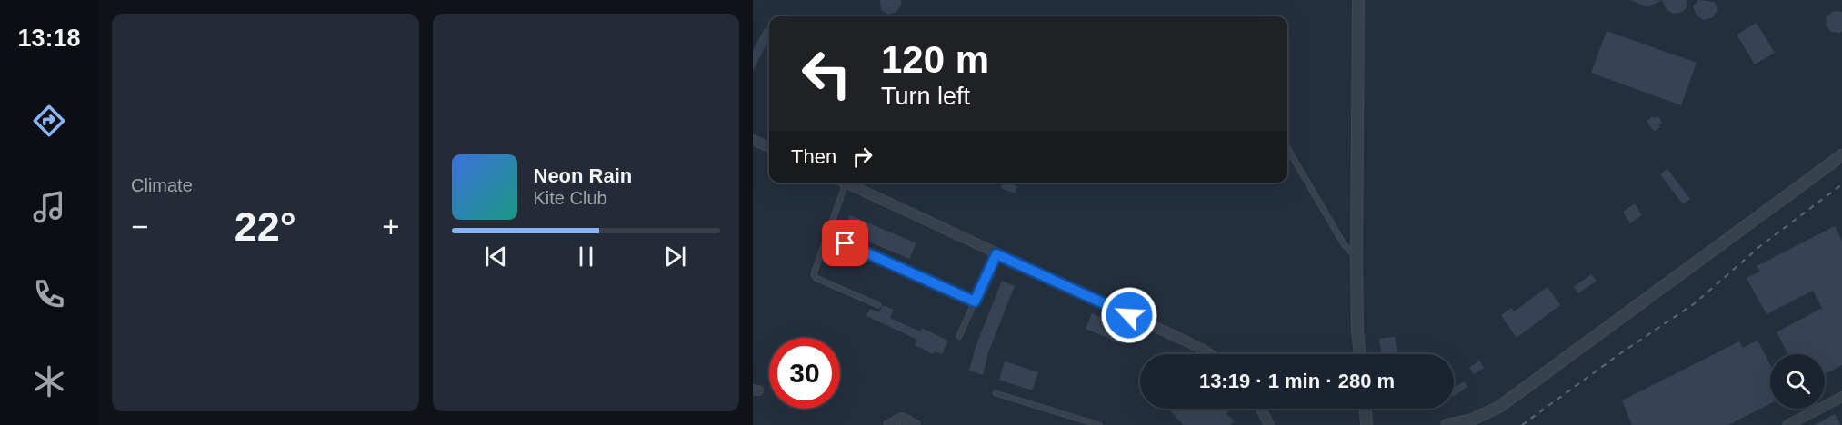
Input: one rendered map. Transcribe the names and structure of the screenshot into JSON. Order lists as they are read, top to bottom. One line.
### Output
{"page":{"tabs":"13:18","tile":"Climate","turn":["120 m","Turn left"],"then":"Then","song":["Neon Rain","Kite Club"],"heat":["−","22°","+"],"limit":"30","trip":"13:19 · 1 min · 280 m"}}
